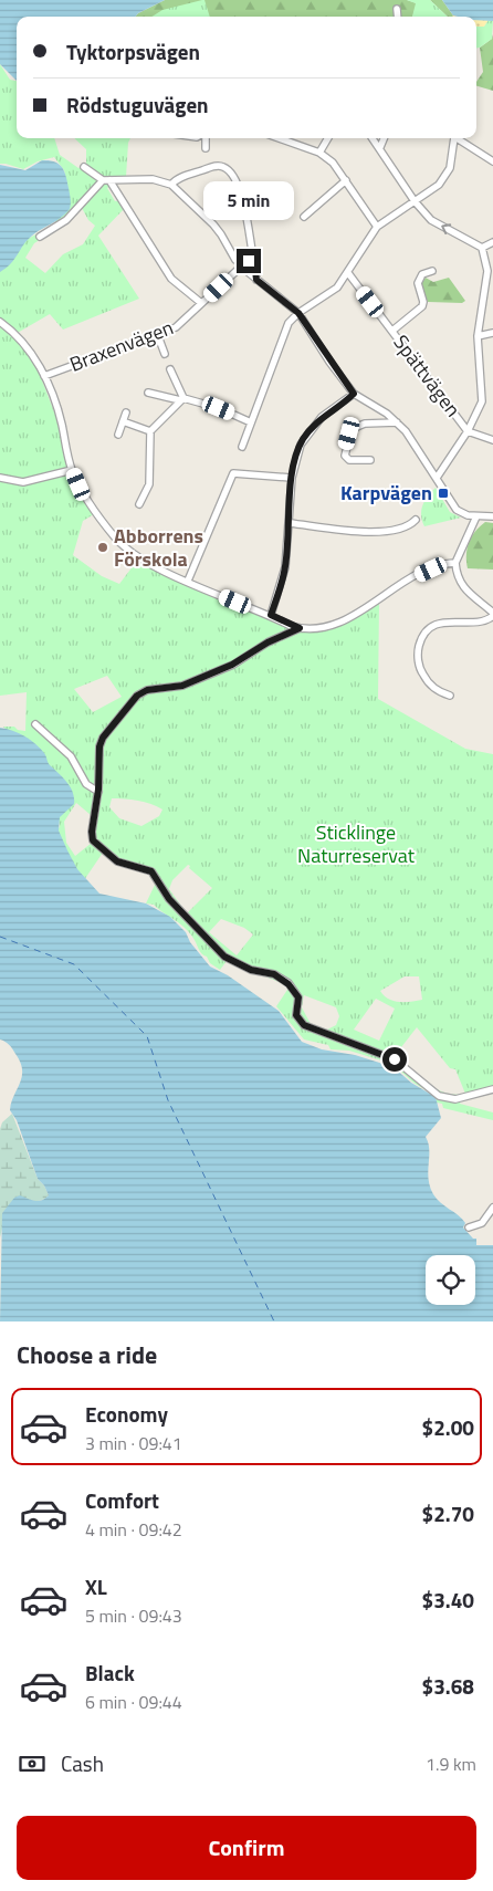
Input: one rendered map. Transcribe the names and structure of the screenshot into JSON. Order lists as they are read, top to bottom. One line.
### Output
{"streets":{"street":["Braxenvägen","Spättvägen"]},"parks":["Sticklinge Naturreservat"],"places":{"transit":["Karpvägen"],"other":["Abborrens Förskola"]},"page":{"banner":["Tyktorpsvägen","Rödstuguvägen"],"bubble":"5 min","heading":"Choose a ride","list":[{"name":"Economy","note":"3 min · 09:41","value":"$2.00"},{"name":"Comfort","note":"4 min · 09:42","value":"$2.70"},{"name":"XL","note":"5 min · 09:43","value":"$3.40"},{"name":"Black","note":"6 min · 09:44","value":"$3.68"}],"pay":["Cash","1.9 km"],"buttons":"Confirm"}}
